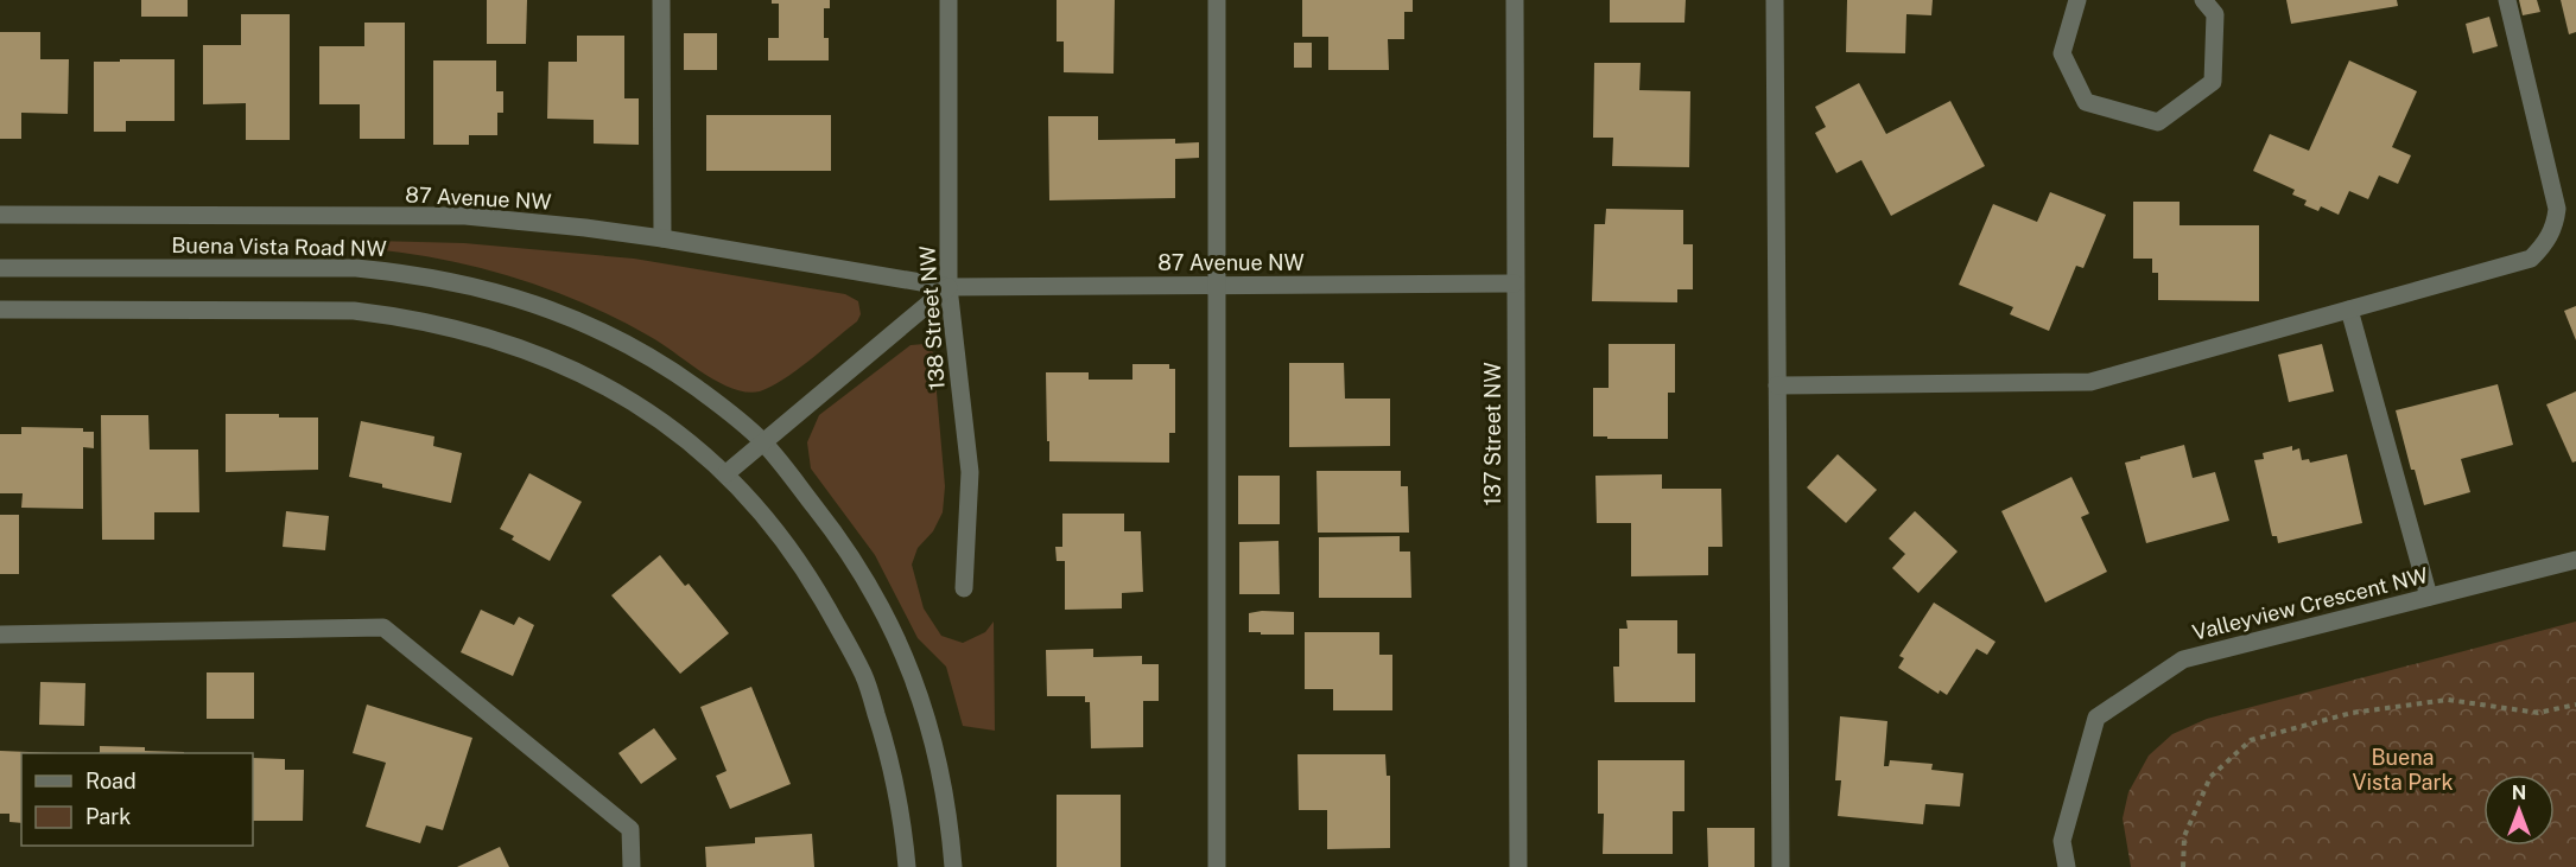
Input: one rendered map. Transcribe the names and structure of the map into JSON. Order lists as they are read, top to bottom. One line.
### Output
{"streets":{"street":["87 Avenue NW","Buena Vista Road NW","138 Street NW","137 Street NW","Valleyview Crescent NW"]},"crossings":[["87 Avenue NW","138 Street NW"],["87 Avenue NW","137 Street NW"]],"parks":["Buena Vista Park"],"legend":["Road","Park"],"north":"top"}
